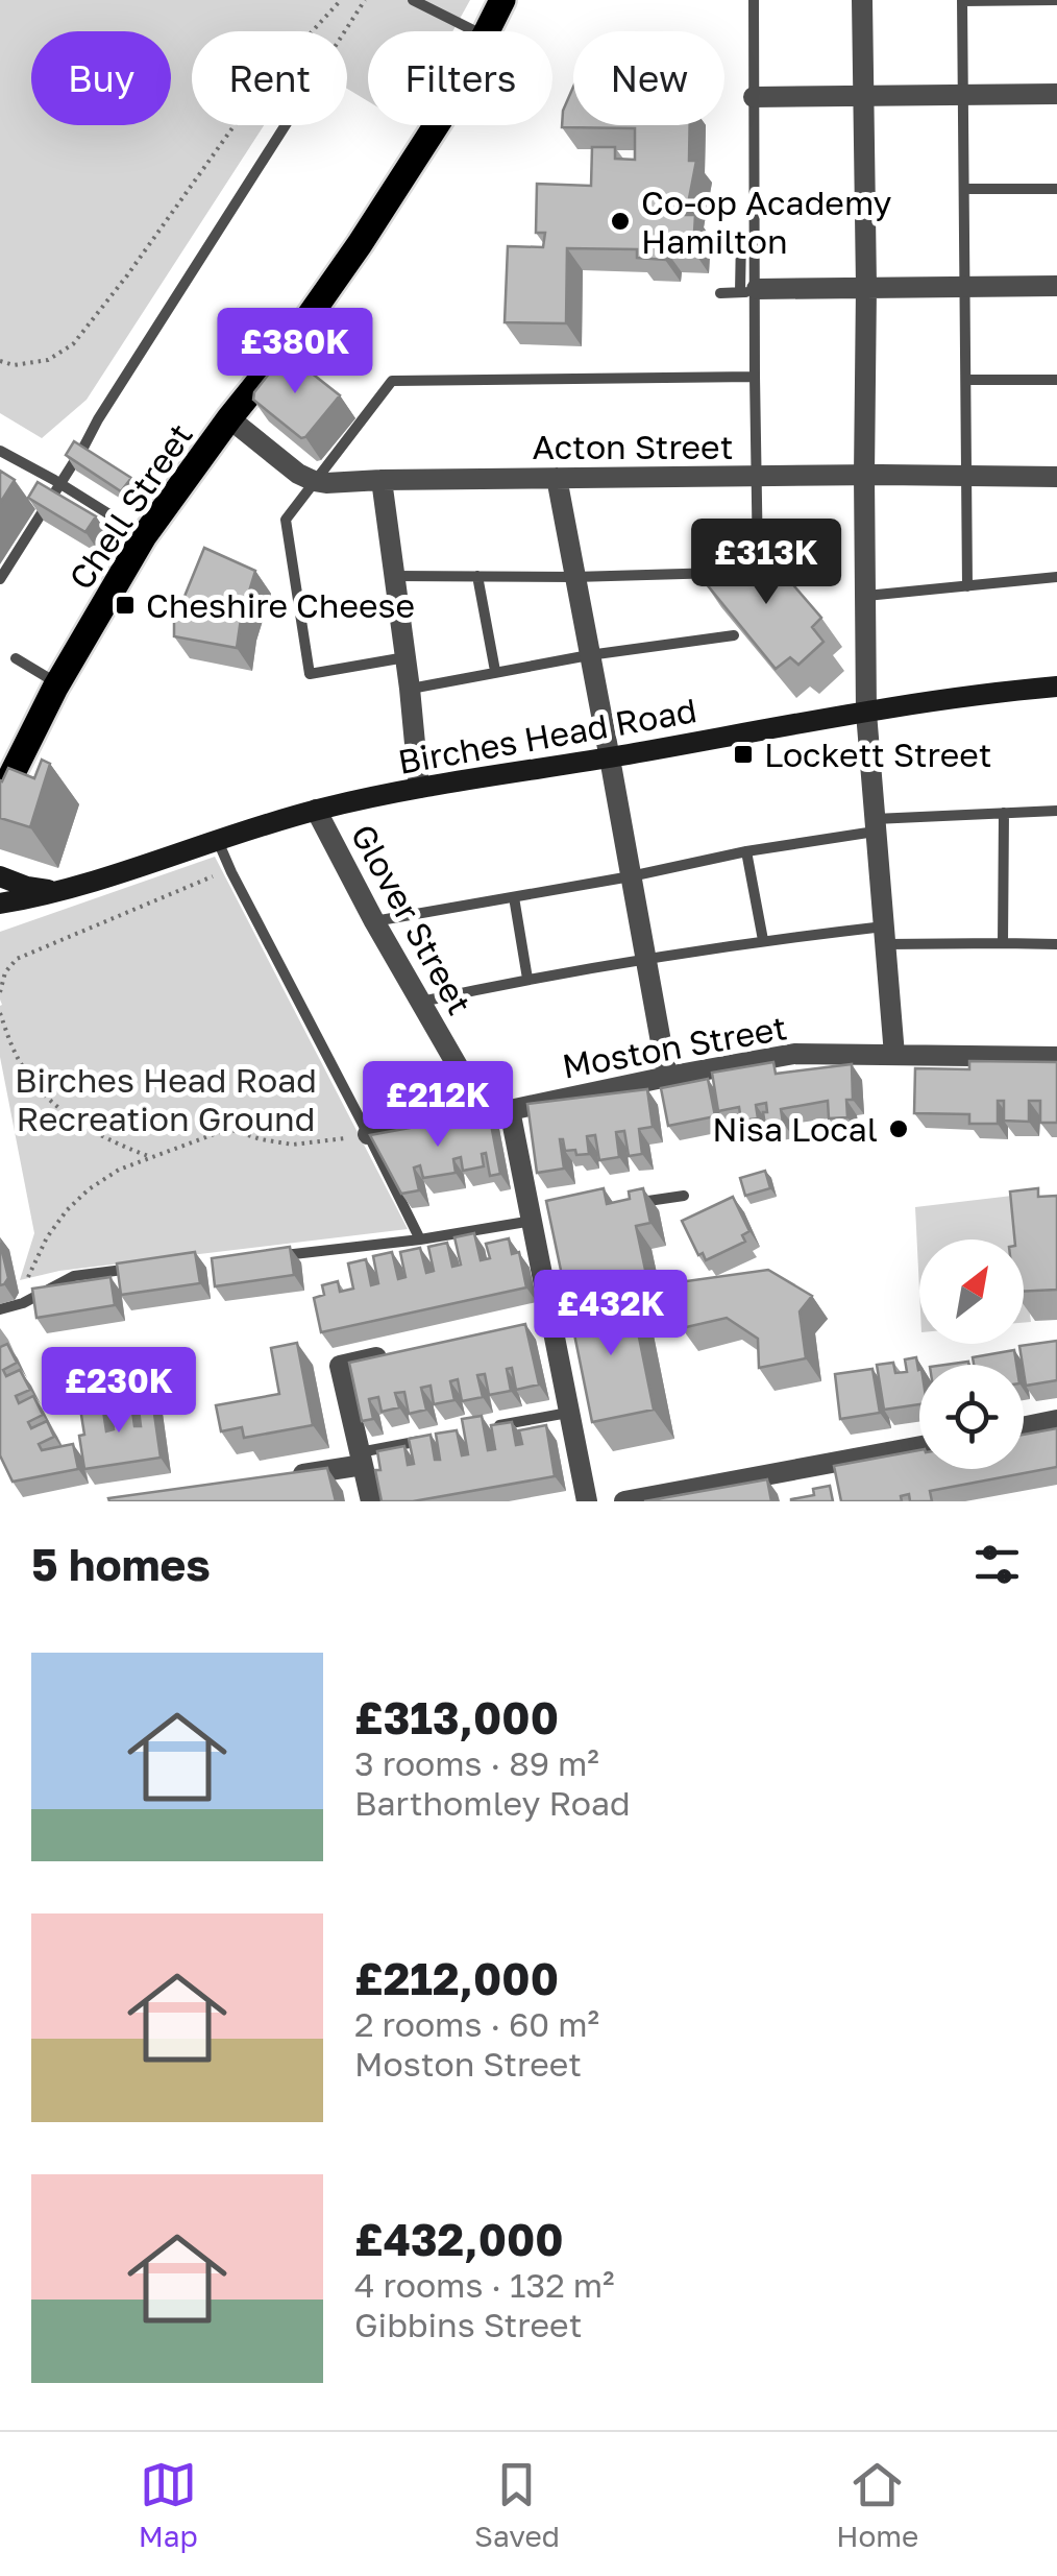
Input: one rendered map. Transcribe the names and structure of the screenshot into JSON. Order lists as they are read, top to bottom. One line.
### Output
{"streets":{"main road":["Chell Street"],"street":["Acton Street","Birches Head Road","Glover Street","Moston Street"]},"crossings":[["Birches Head Road","Glover Street"],["Glover Street","Moston Street"]],"parks":["Birches Head Road Recreation Ground"],"places":{"other":["Co-op Academy Hamilton","Nisa Local"],"transit":["Cheshire Cheese","Lockett Street"]},"north":"top right","page":{"chip":["Buy","Rent","Filters","New"],"price":["£380K","£313K","£212K","£432K","£230K"],"heading":"5 homes","list":[{"name":"£313,000","note":"3 rooms · 89 m² · Barthomley Road"},{"name":"£212,000","note":"2 rooms · 60 m² · Moston Street"},{"name":"£432,000","note":"4 rooms · 132 m² · Gibbins Street"}],"tabs":["Map","Saved","Home"]}}
